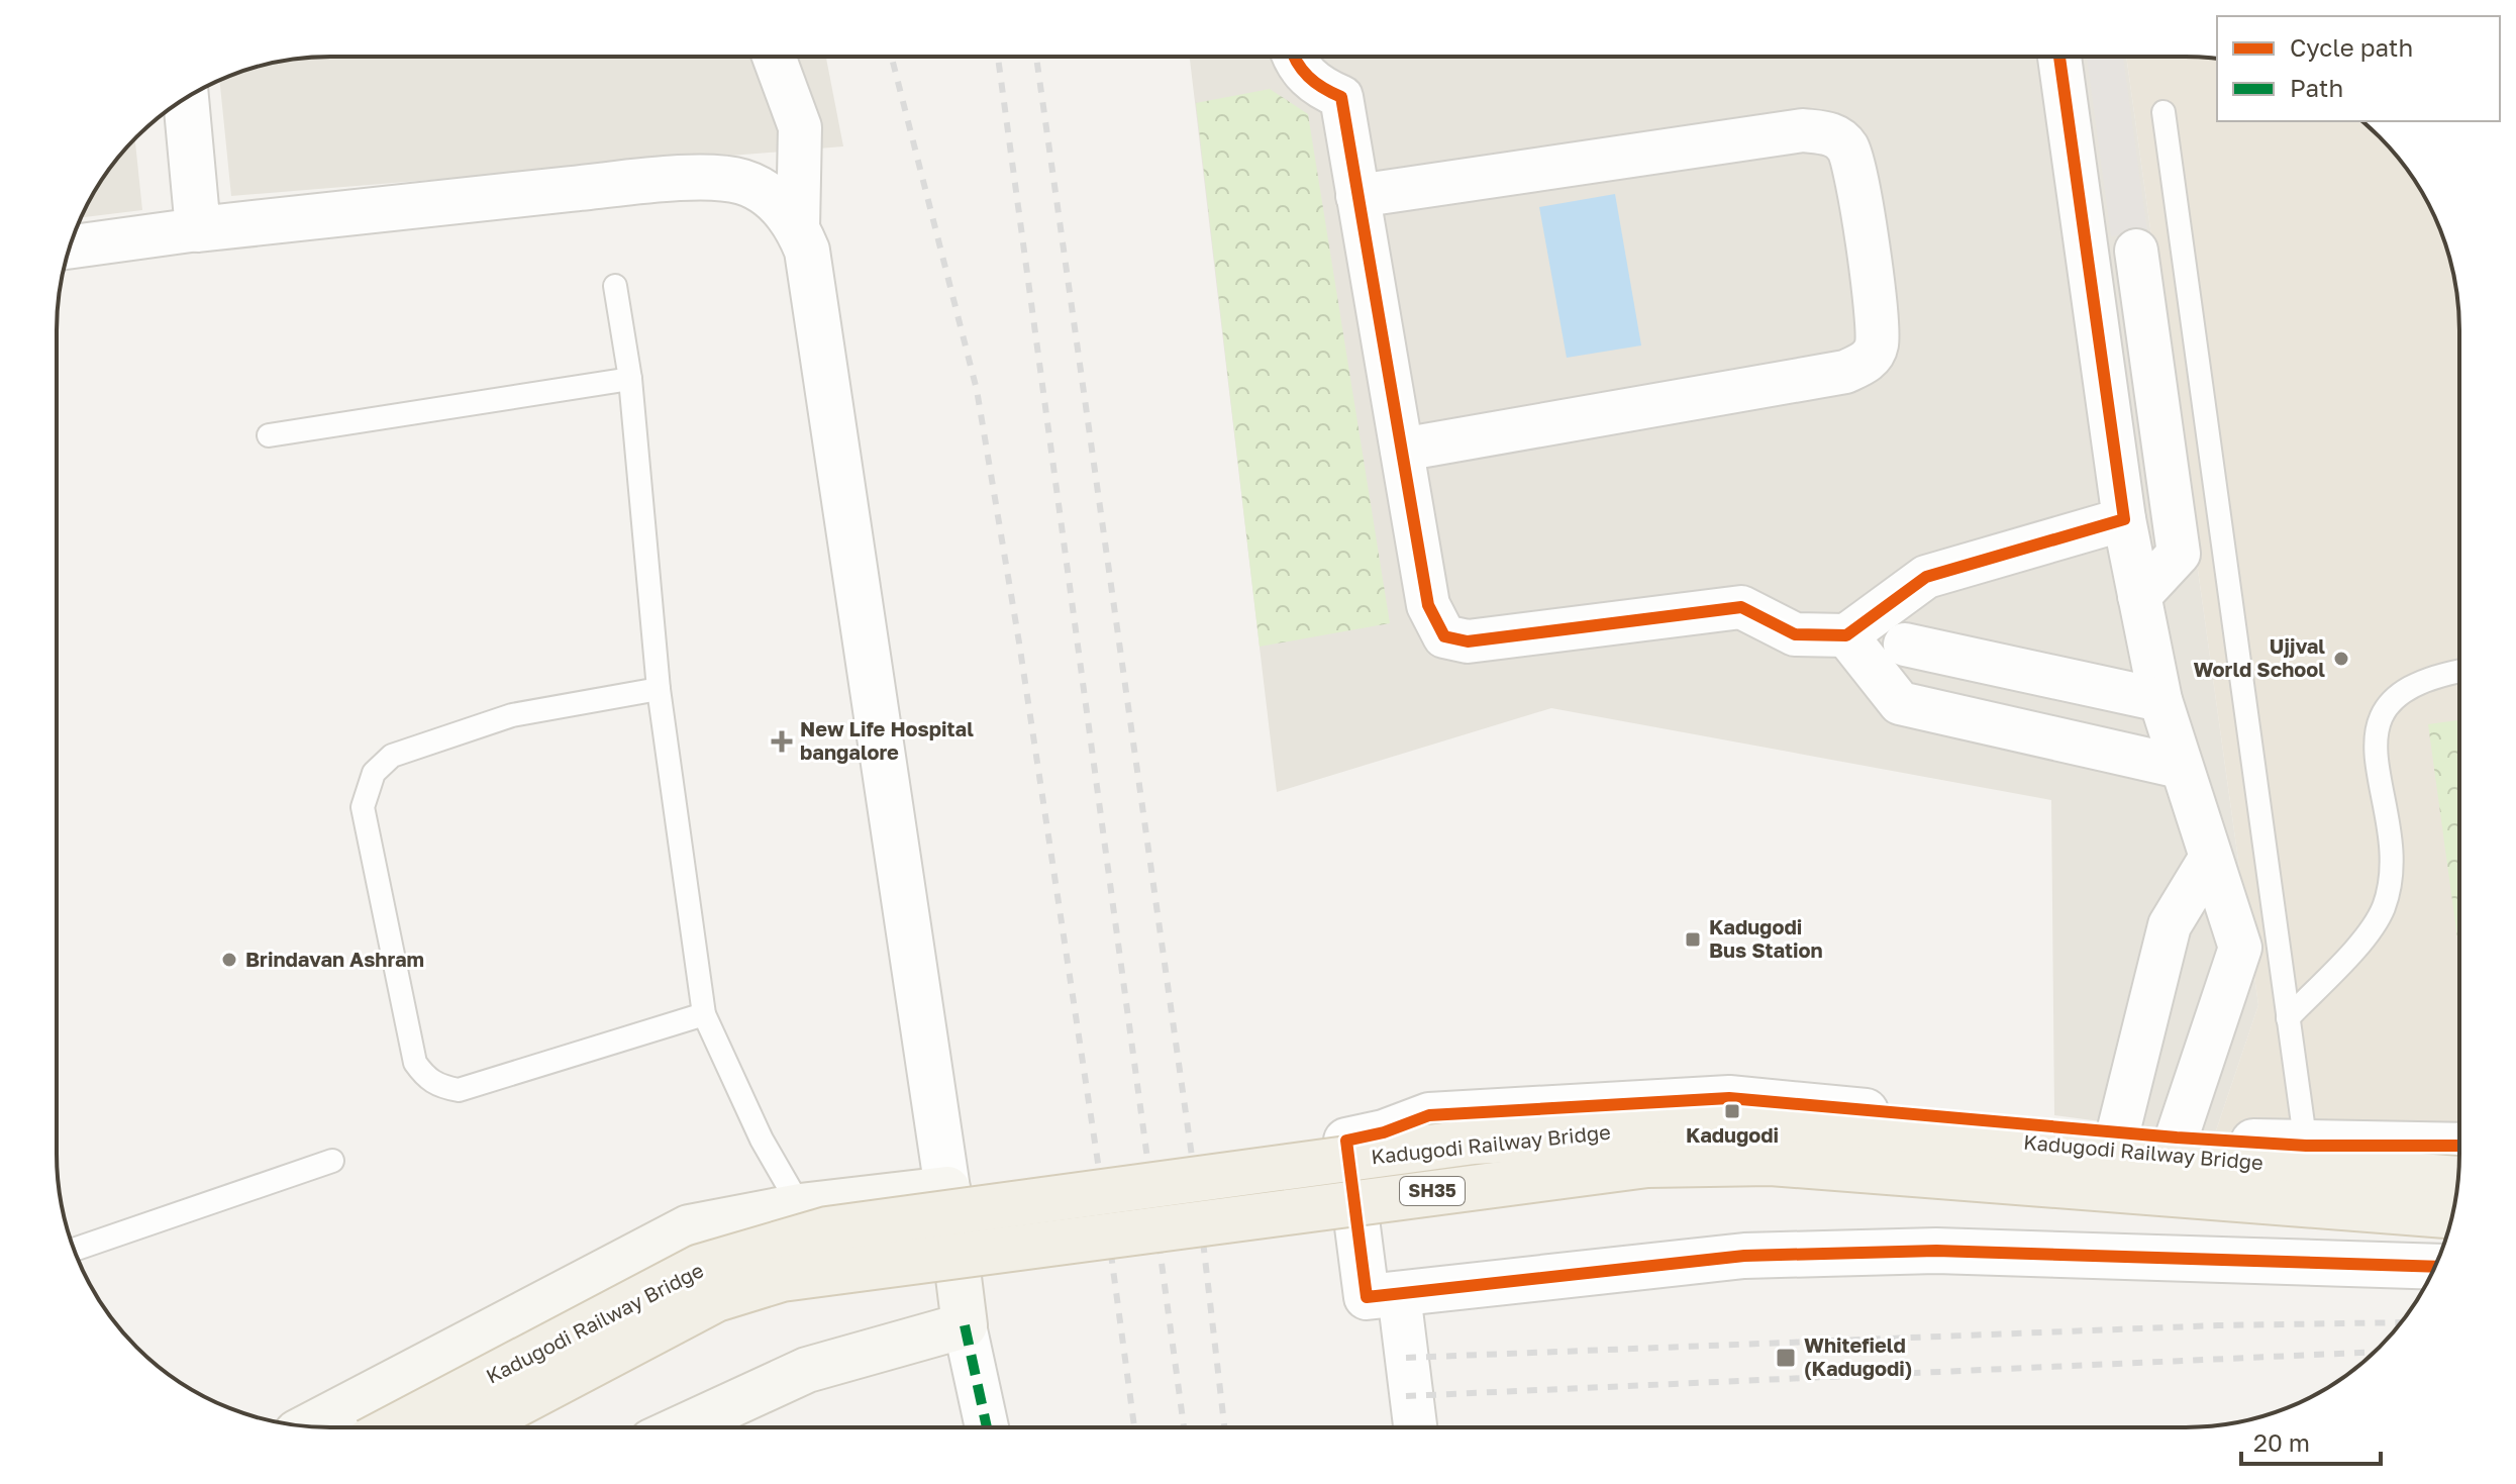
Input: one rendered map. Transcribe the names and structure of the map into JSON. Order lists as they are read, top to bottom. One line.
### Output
{"streets":{"main road":["Kadugodi Railway Bridge","SH35"]},"places":{"other":["Ujjval World School","Brindavan Ashram"],"health":["New Life Hospital bangalore"],"transit":["Kadugodi Bus Station","Kadugodi","Whitefield (Kadugodi)"]},"legend":["Cycle path","Path"],"scale_bar":"20 m"}
